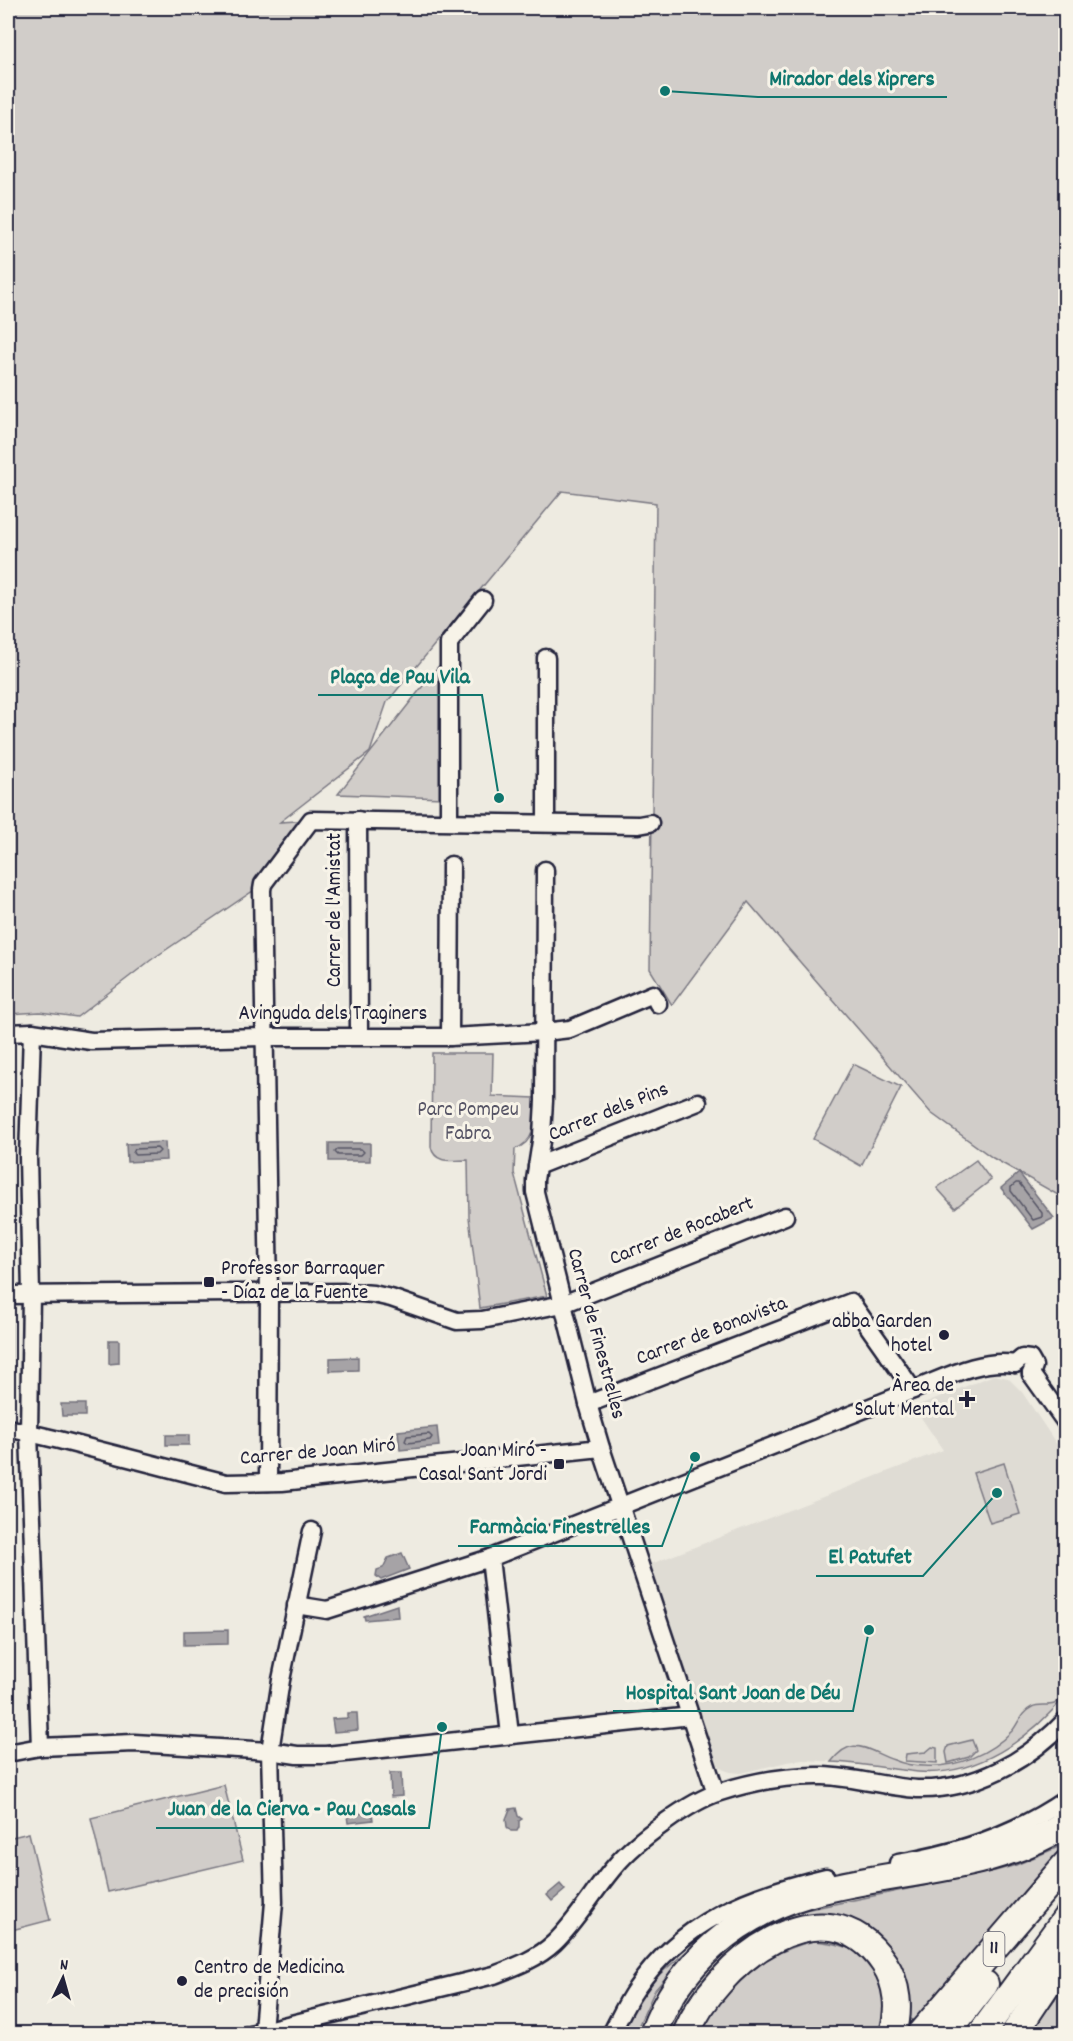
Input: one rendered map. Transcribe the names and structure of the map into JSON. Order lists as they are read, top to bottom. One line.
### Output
{"streets":{"highway":["11"],"street":["Carrer de l'Amistat","Avinguda dels Traginers","Carrer dels Pins","Carrer de Rocabert","Carrer de Bonavista","Carrer de Finestrelles","Carrer de Joan Miró"]},"crossings":[["Carrer de l'Amistat","Avinguda dels Traginers"],["Avinguda dels Traginers","Carrer de Finestrelles"],["Carrer dels Pins","Carrer de Finestrelles"],["Carrer de Rocabert","Carrer de Finestrelles"],["Carrer de Bonavista","Carrer de Finestrelles"],["Carrer de Finestrelles","Carrer de Joan Miró"]],"parks":["Parc Pompeu Fabra"],"places":{"other":["Mirador dels Xiprers","Plaça de Pau Vila","abba Garden hotel","Farmàcia Finestrelles","El Patufet","Hospital Sant Joan de Déu","Juan de la Cierva - Pau Casals","Centro de Medicina de precisión"],"transit":["Professor Barraquer - Díaz de la Fuente","Joan Miró - Casal Sant Jordi"],"health":["Àrea de Salut Mental"]},"north":"top"}
